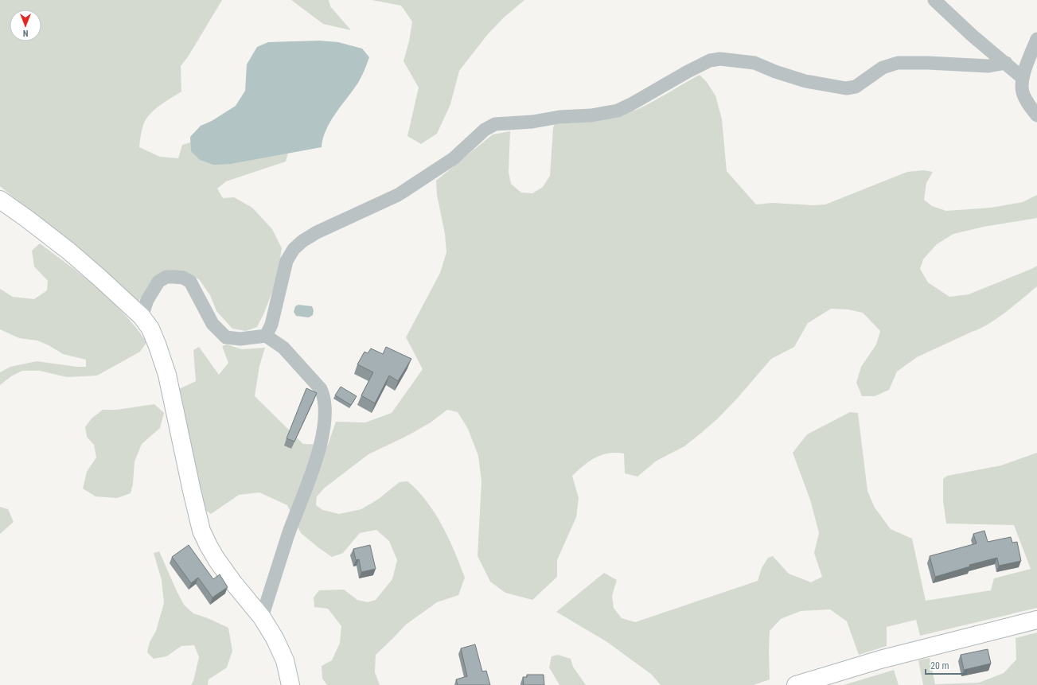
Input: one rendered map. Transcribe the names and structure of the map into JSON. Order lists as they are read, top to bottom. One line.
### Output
{"scale_bar":"20 m","north":"bottom"}
